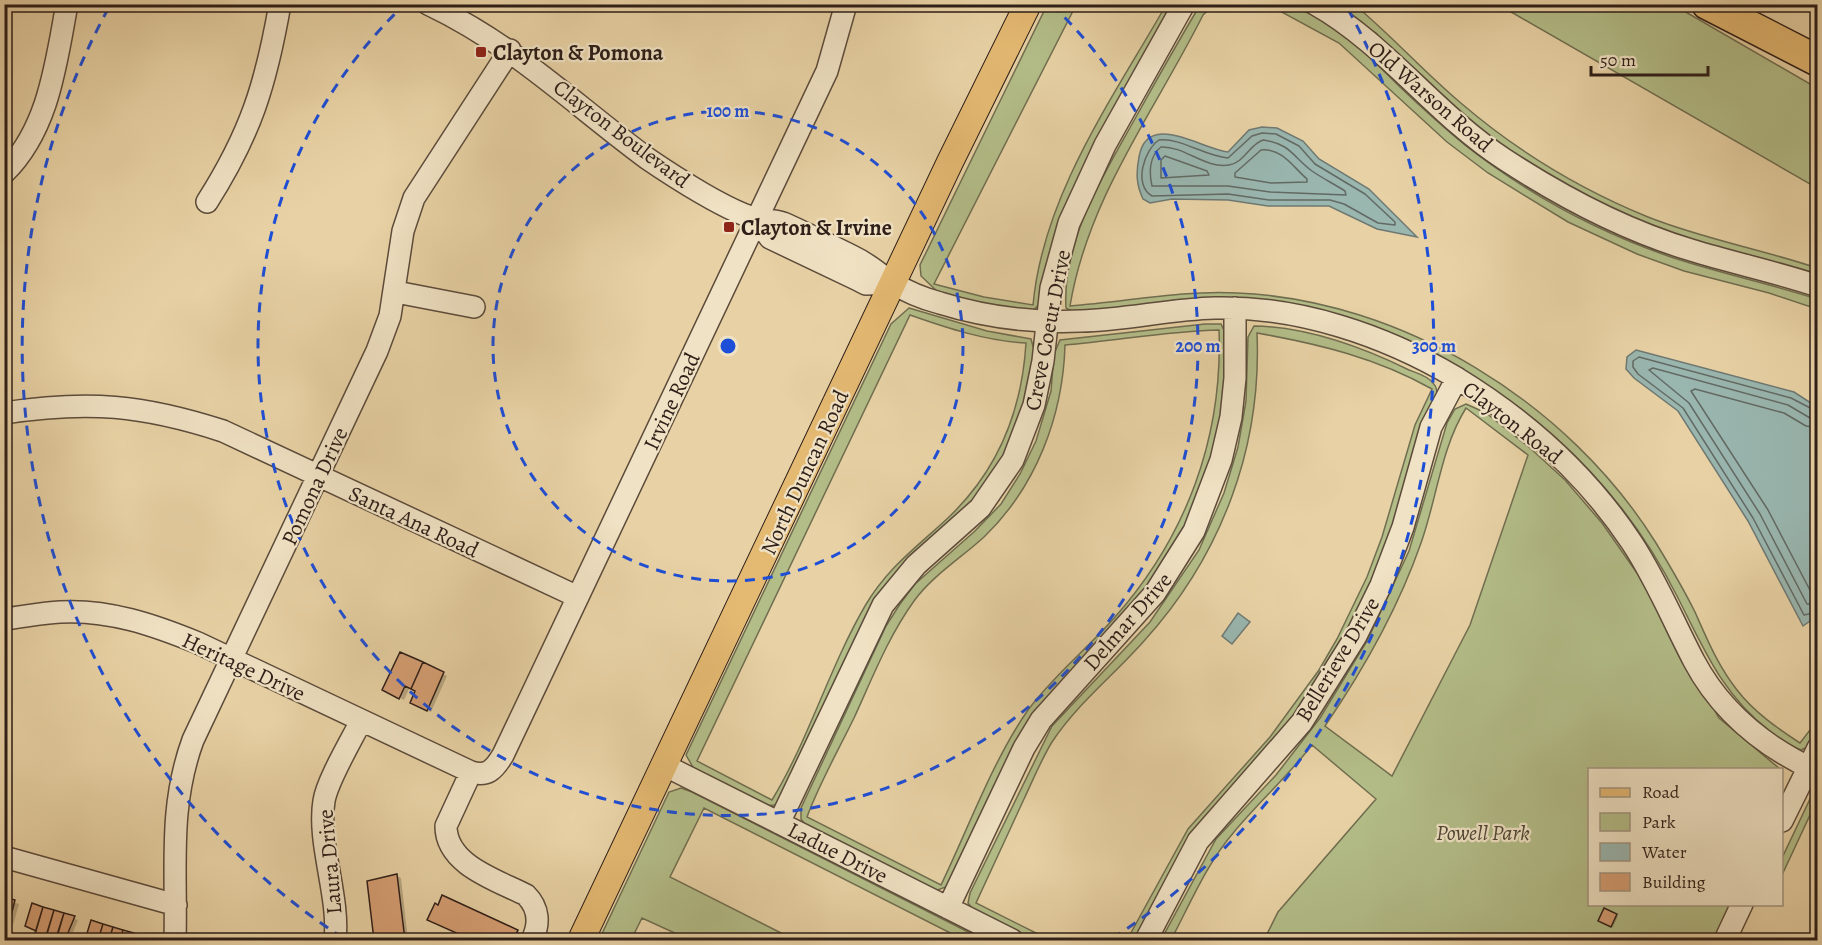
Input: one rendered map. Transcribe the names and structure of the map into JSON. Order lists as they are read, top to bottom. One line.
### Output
{"streets":{"main road":["North Duncan Road"],"street":["Old Warson Road","Clayton Boulevard","Creve Coeur Drive","Irvine Road","Clayton Road","Pomona Drive","Santa Ana Road","Delmar Drive","Bellerieve Drive","Heritage Drive","Ladue Drive","Laura Drive"]},"crossings":[["Clayton Boulevard","Irvine Road"],["Clayton Boulevard","Clayton Road"],["Clayton Boulevard","North Duncan Road"],["Clayton Boulevard","Pomona Drive"],["Creve Coeur Drive","Clayton Road"],["Creve Coeur Drive","Ladue Drive"],["Irvine Road","Santa Ana Road"],["Irvine Road","Heritage Drive"],["Clayton Road","North Duncan Road"],["Clayton Road","Delmar Drive"],["Clayton Road","Bellerieve Drive"],["North Duncan Road","Ladue Drive"],["Pomona Drive","Santa Ana Road"],["Pomona Drive","Heritage Drive"],["Delmar Drive","Ladue Drive"],["Heritage Drive","Laura Drive"]],"parks":["Powell Park"],"places":{"transit":["Clayton & Pomona","Clayton & Irvine"]},"legend":["Road","Park","Water","Building"],"scale_bar":"50 m","rings":["100 m","200 m","300 m"]}
